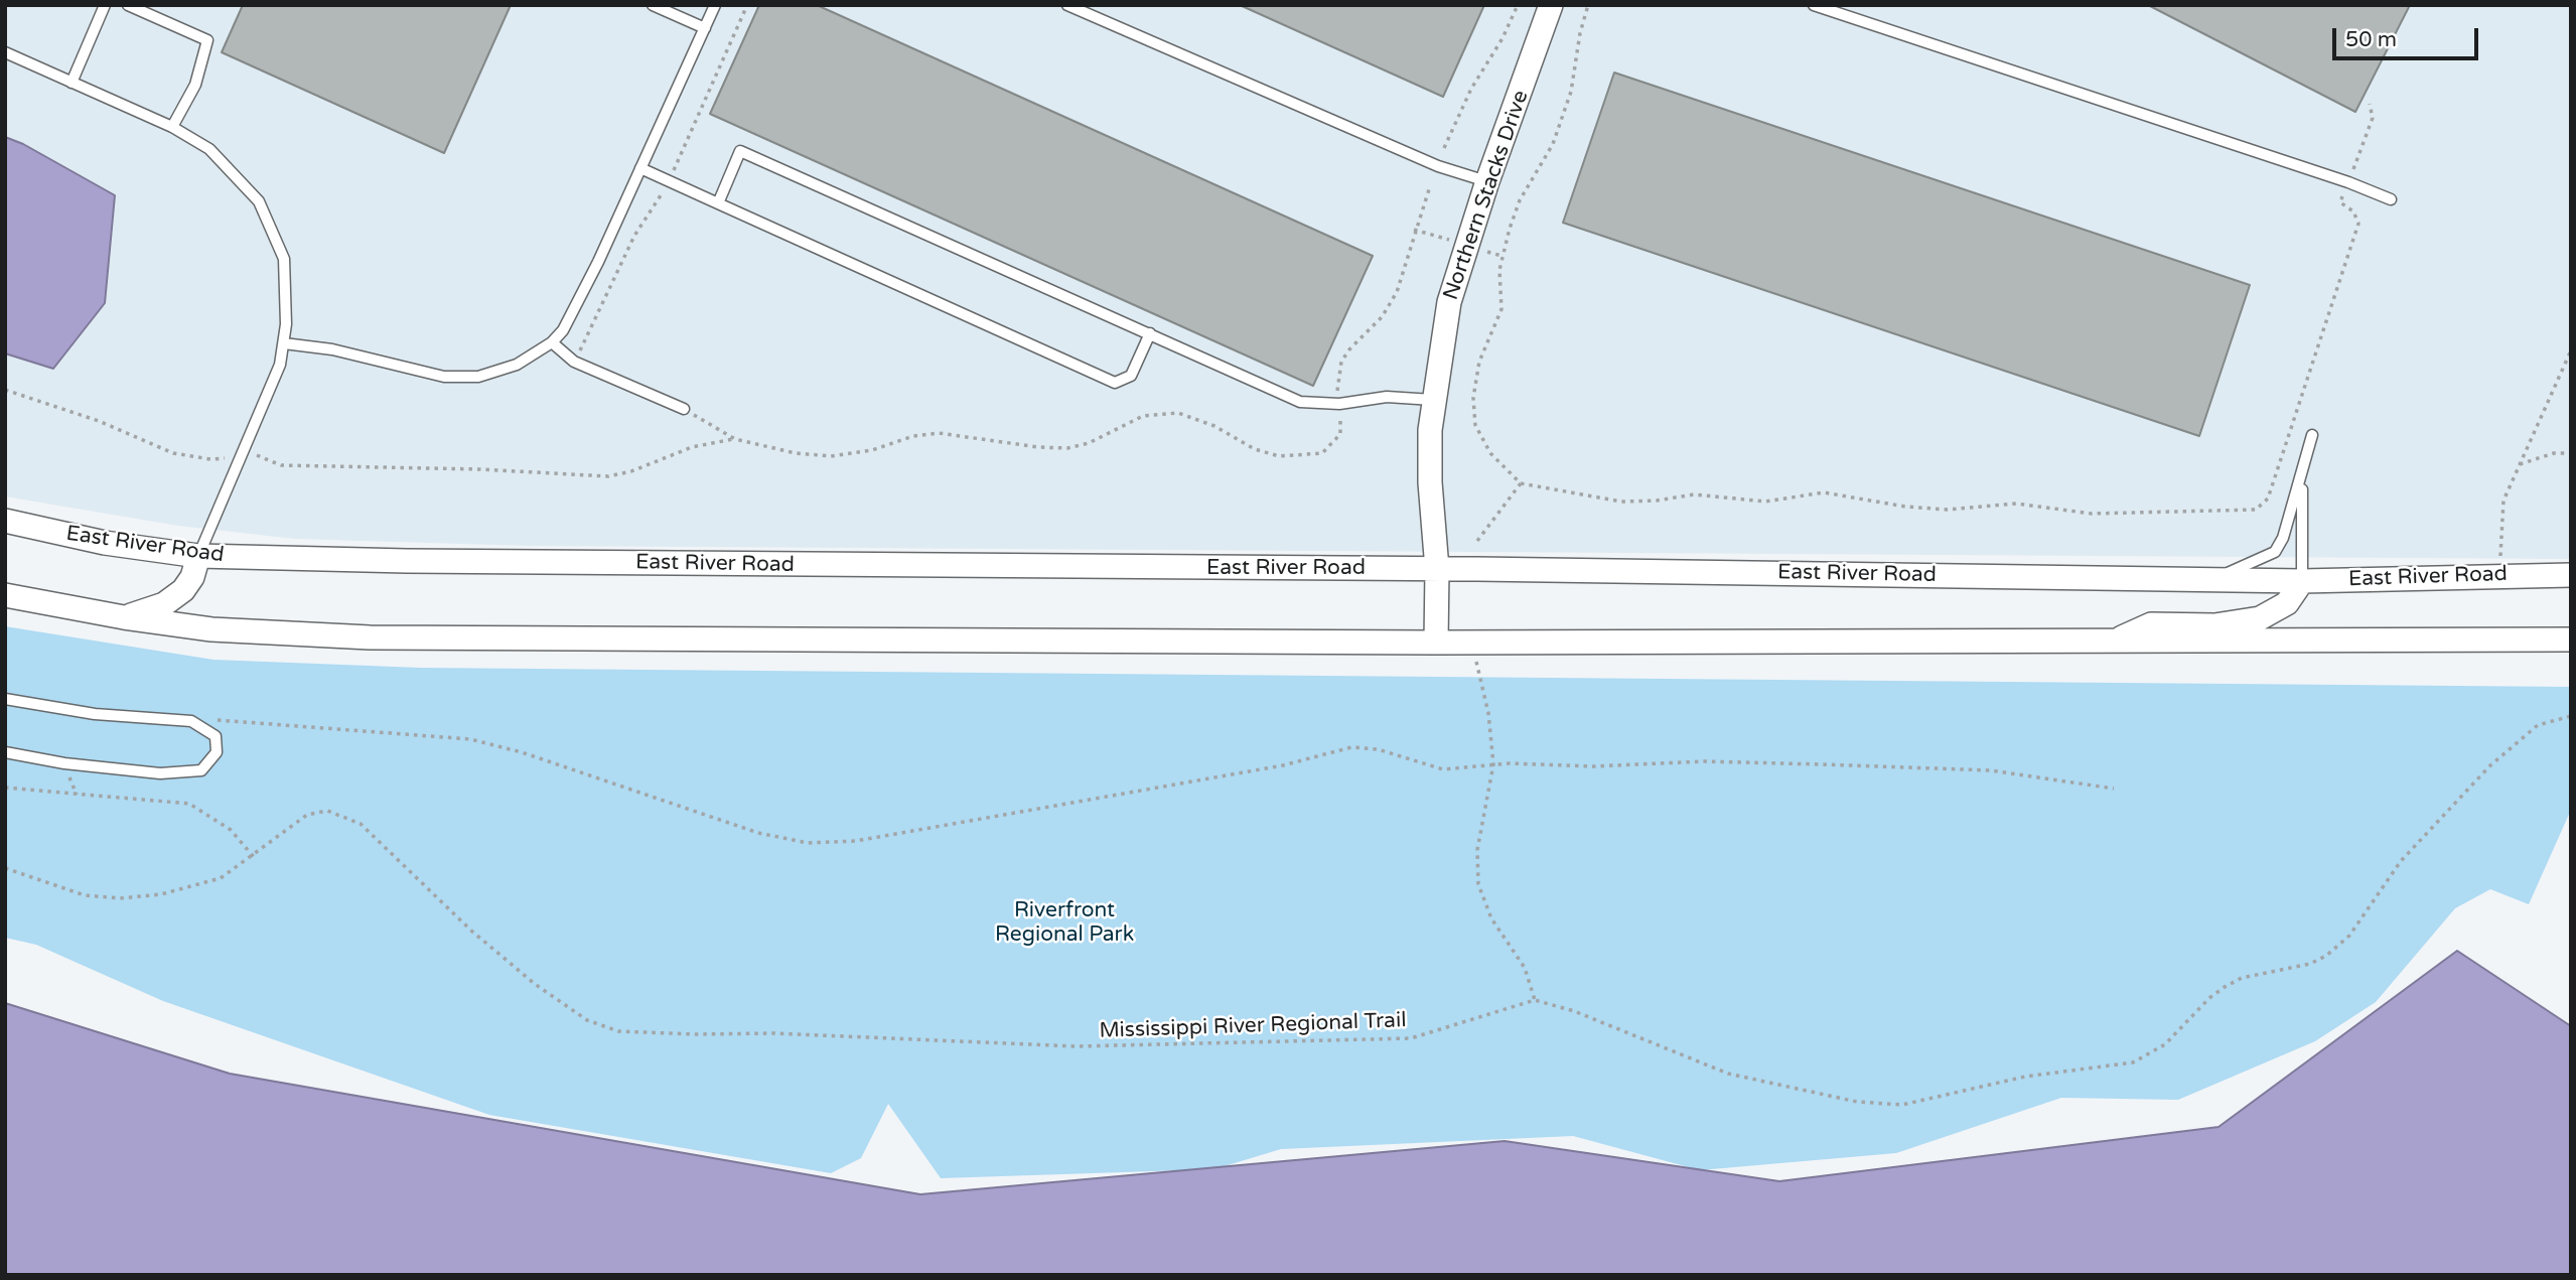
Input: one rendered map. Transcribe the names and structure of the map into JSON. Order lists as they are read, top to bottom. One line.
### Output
{"streets":{"street":["Northern Stacks Drive","East River Road"],"path":["Mississippi River Regional Trail"]},"crossings":[["Northern Stacks Drive","East River Road"]],"parks":["Riverfront Regional Park"],"scale_bar":"50 m"}
